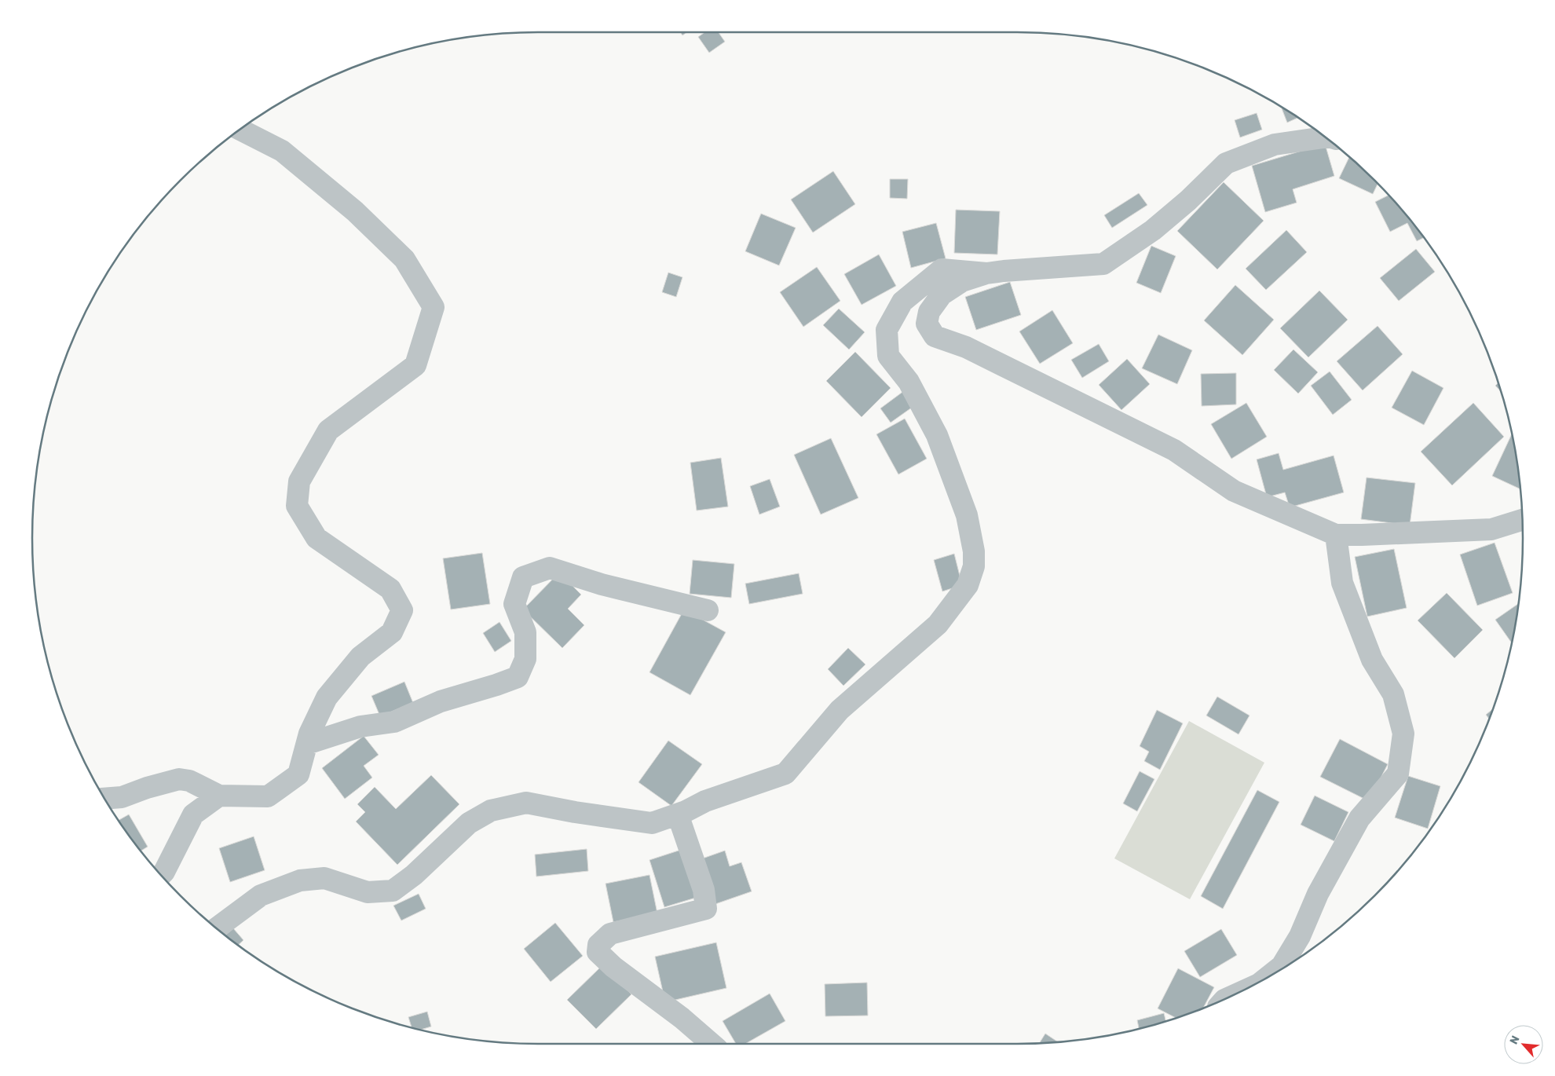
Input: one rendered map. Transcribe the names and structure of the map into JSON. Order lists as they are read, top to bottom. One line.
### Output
{"north":"top left"}
